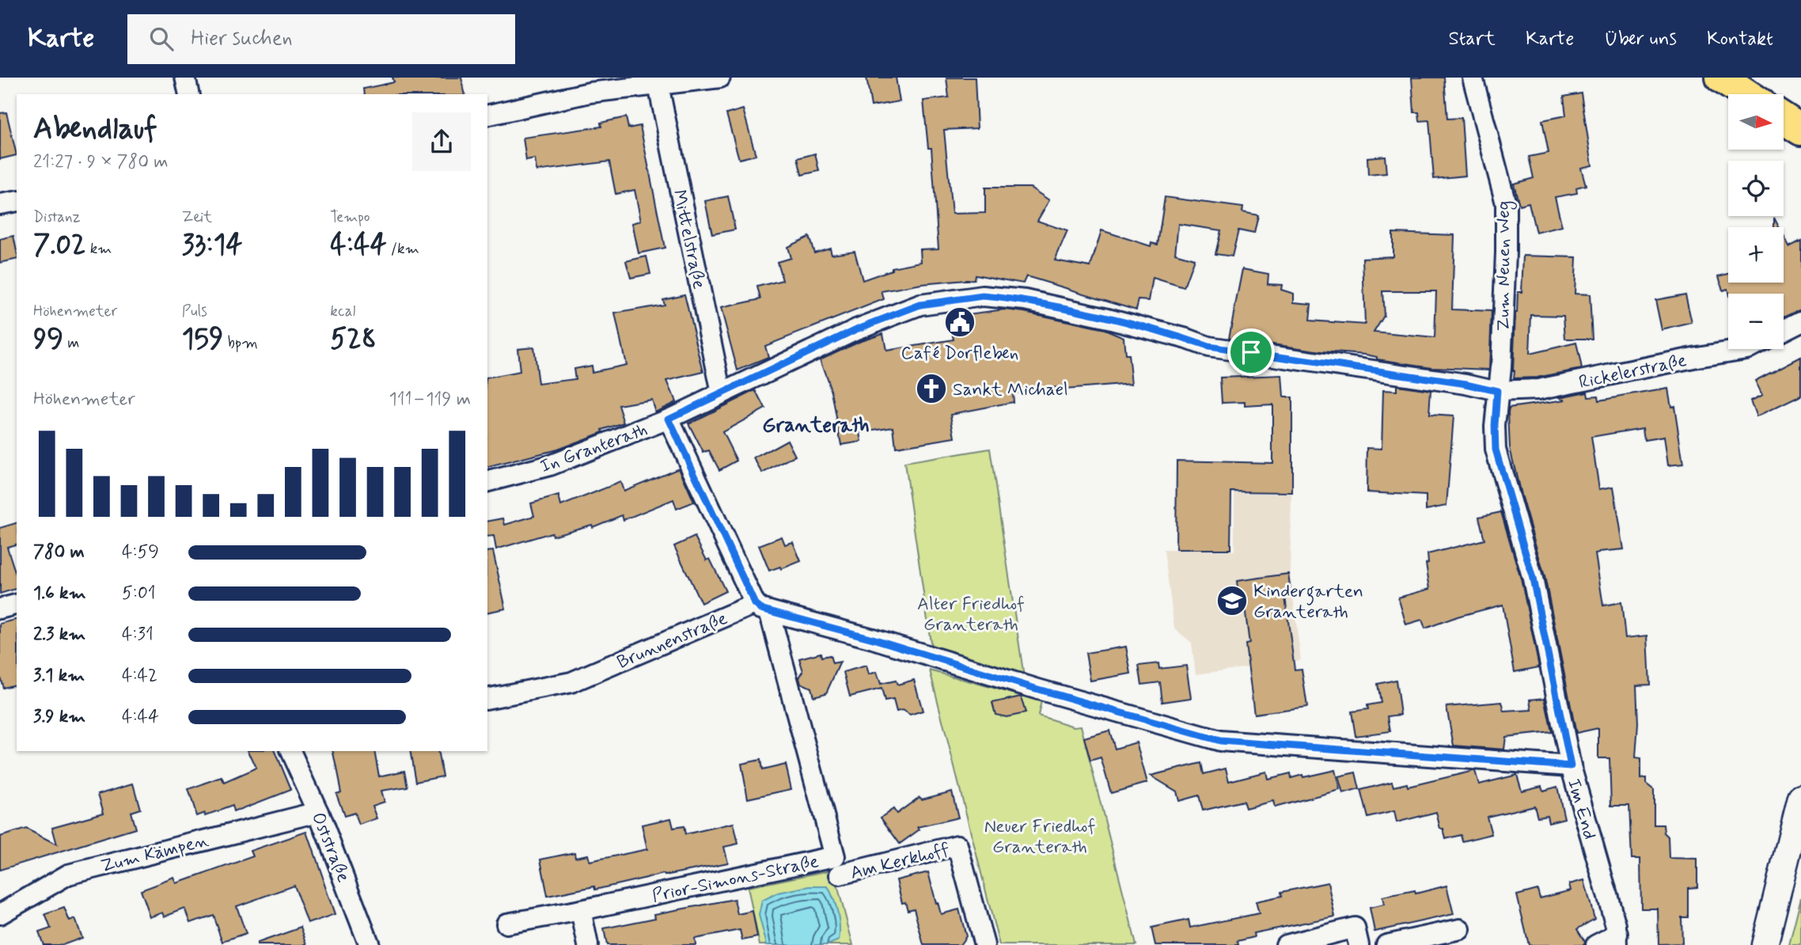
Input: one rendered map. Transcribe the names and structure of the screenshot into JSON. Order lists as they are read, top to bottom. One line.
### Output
{"streets":{"street":["Mittelstraße","Zum Neuen Weg","Rickelerstraße","In Granterath","Brunnenstraße","Im End","Oststraße","Zum Kämpen","Am Kerkhoff","Prior-Simons-Straße"]},"crossings":[["Mittelstraße","In Granterath"],["Zum Neuen Weg","Rickelerstraße"],["Zum Neuen Weg","In Granterath"],["Zum Neuen Weg","Im End"],["Rickelerstraße","In Granterath"],["Rickelerstraße","Im End"],["In Granterath","Im End"],["In Granterath","Prior-Simons-Straße"],["Brunnenstraße","Prior-Simons-Straße"],["Oststraße","Zum Kämpen"]],"districts":["Granterath"],"parks":["Alter Friedhof Granterath","Neuer Friedhof Granterath"],"places":{"public building":["Café Dorfleben"],"church":["Sankt Michael"],"school or university":["Kindergarten Granterath"]},"north":"right","page":{"header":"Karte","search":"Hier suchen","nav":["Start","Karte","Über uns","Kontakt"],"map_buttons":["+","−"],"heading":["Abendlauf","21:27 · 9 × 780 m"],"stats":[["Distanz","7.02 km"],["Zeit","33:14"],["Tempo","4:44 /km"],["Höhenmeter","99 m"],["Puls","159 bpm"],["kcal","528"]],"chart":["Höhenmeter","111–119 m"],"list":[{"name":"780 m","note":"4:59"},{"name":"1.6 km","note":"5:01"},{"name":"2.3 km","note":"4:31"},{"name":"3.1 km","note":"4:42"},{"name":"3.9 km","note":"4:44"}]}}
